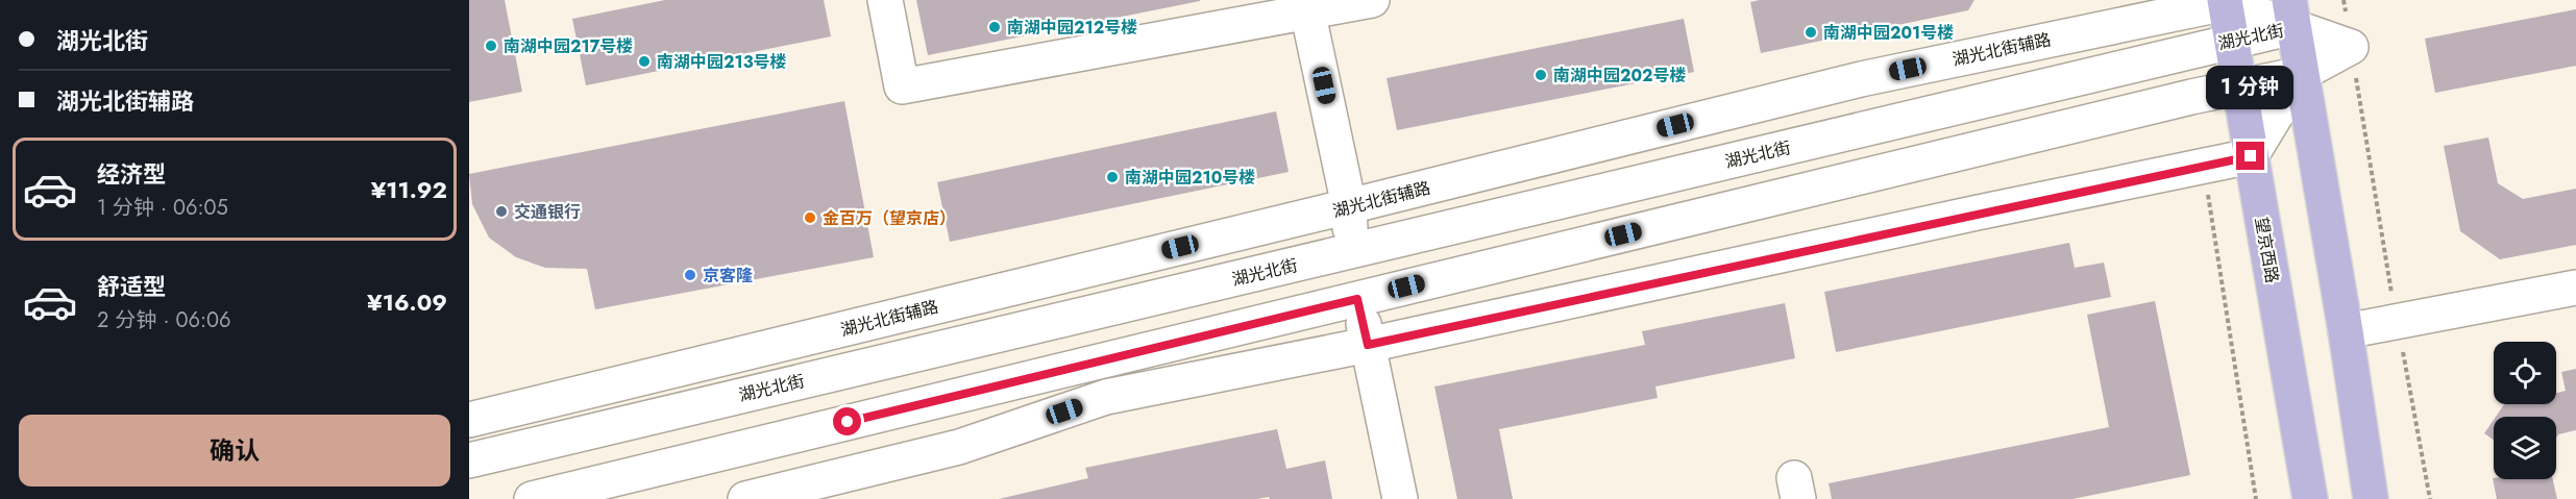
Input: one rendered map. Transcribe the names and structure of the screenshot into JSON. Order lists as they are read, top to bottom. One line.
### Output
{"streets":{"main road":["望京西路"],"street":["湖光北街","湖光北街辅路"]},"crossings":[["湖光北街","望京西路"],["湖光北街辅路","望京西路"]],"places":["南湖中园212号楼","南湖中园201号楼","南湖中园217号楼","南湖中园213号楼","南湖中园202号楼","南湖中园210号楼","交通银行","金百万（望京店）","京客隆"],"page":{"banner":["湖光北街","湖光北街辅路"],"bubble":"1 分钟","list":[{"name":"经济型","note":"1 分钟 · 06:05","value":"¥11.92"},{"name":"舒适型","note":"2 分钟 · 06:06","value":"¥16.09"}],"buttons":"确认"}}
